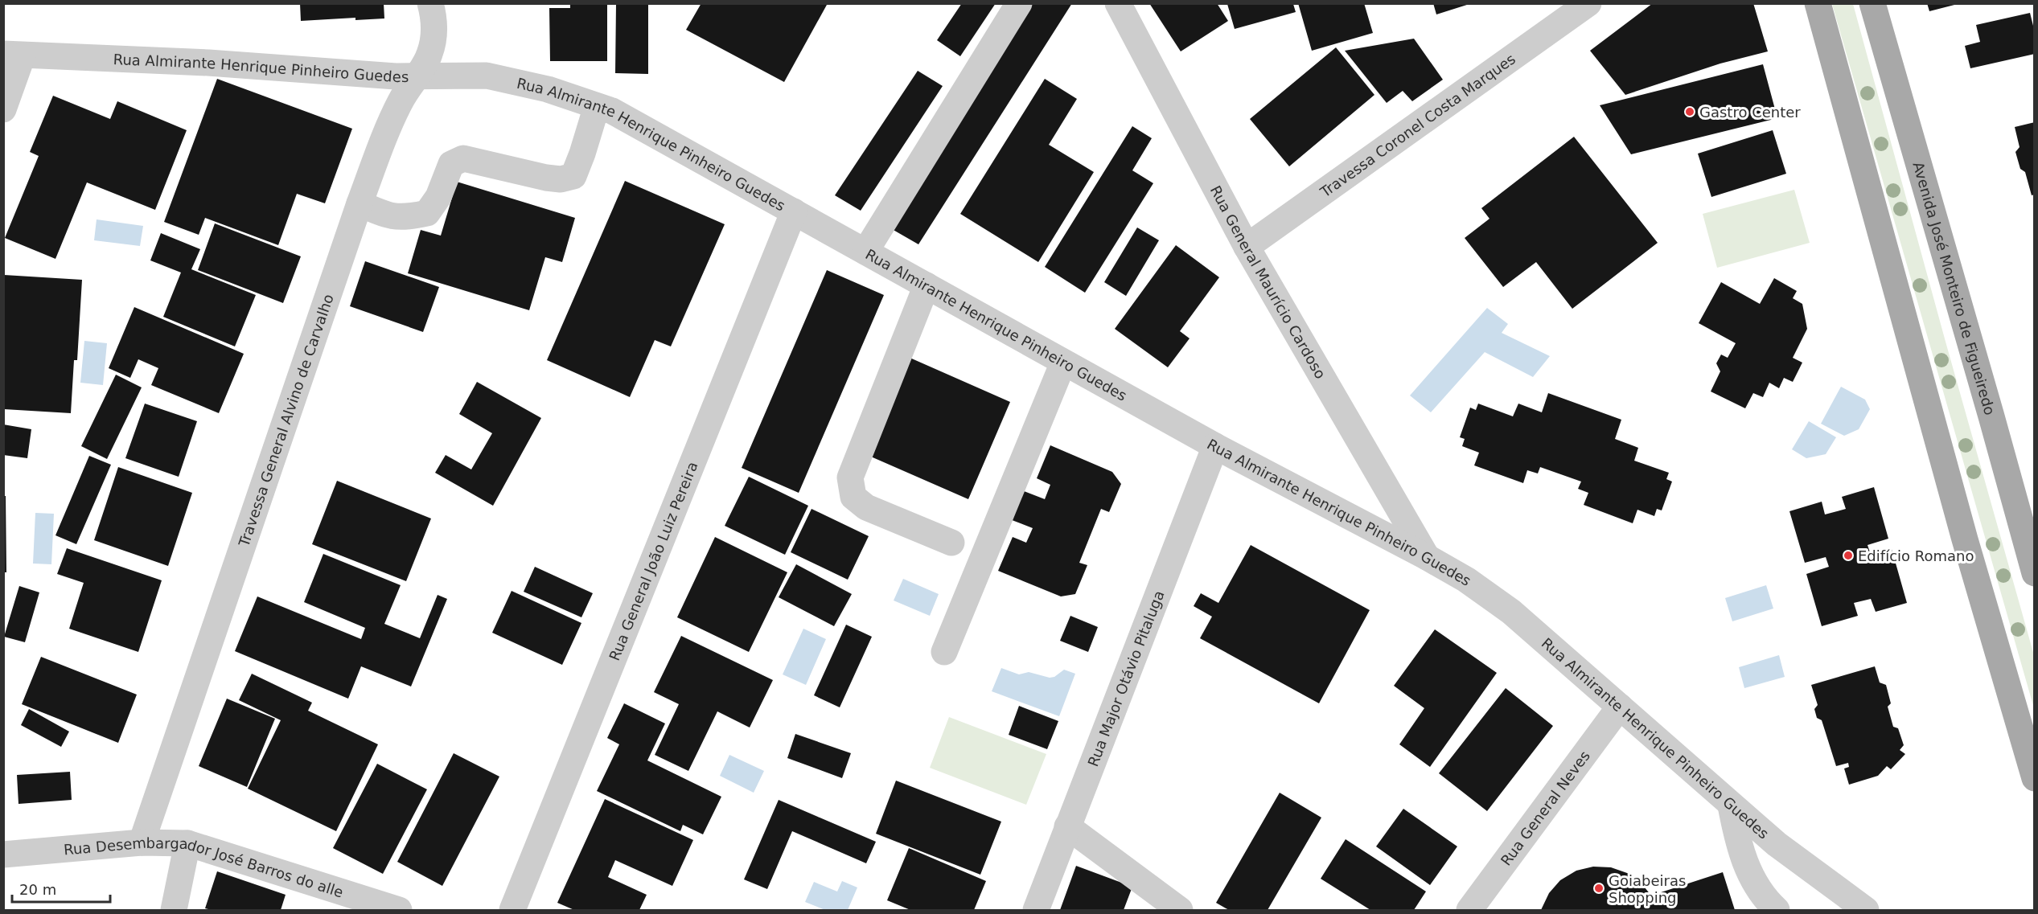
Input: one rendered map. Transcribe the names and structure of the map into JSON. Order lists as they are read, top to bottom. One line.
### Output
{"streets":{"main road":["Avenida José Monteiro de Figueiredo"],"street":["Rua Almirante Henrique Pinheiro Guedes","Travessa Coronel Costa Marques","Rua General Maurício Cardoso","Travessa General Alvino de Carvalho","Rua General João Luiz Pereira","Rua Major Otávio Pitaluga","Rua General Neves","Rua Desembargador José Barros do alle"]},"crossings":[["Rua Almirante Henrique Pinheiro Guedes","Rua General Maurício Cardoso"],["Rua Almirante Henrique Pinheiro Guedes","Travessa General Alvino de Carvalho"],["Rua Almirante Henrique Pinheiro Guedes","Rua General João Luiz Pereira"],["Rua Almirante Henrique Pinheiro Guedes","Rua Major Otávio Pitaluga"],["Rua Almirante Henrique Pinheiro Guedes","Rua General Neves"],["Travessa Coronel Costa Marques","Rua General Maurício Cardoso"],["Travessa General Alvino de Carvalho","Rua Desembargador José Barros do alle"]],"places":["Gastro Center","Edifício Romano","Goiabeiras Shopping"],"scale_bar":"20 m"}
